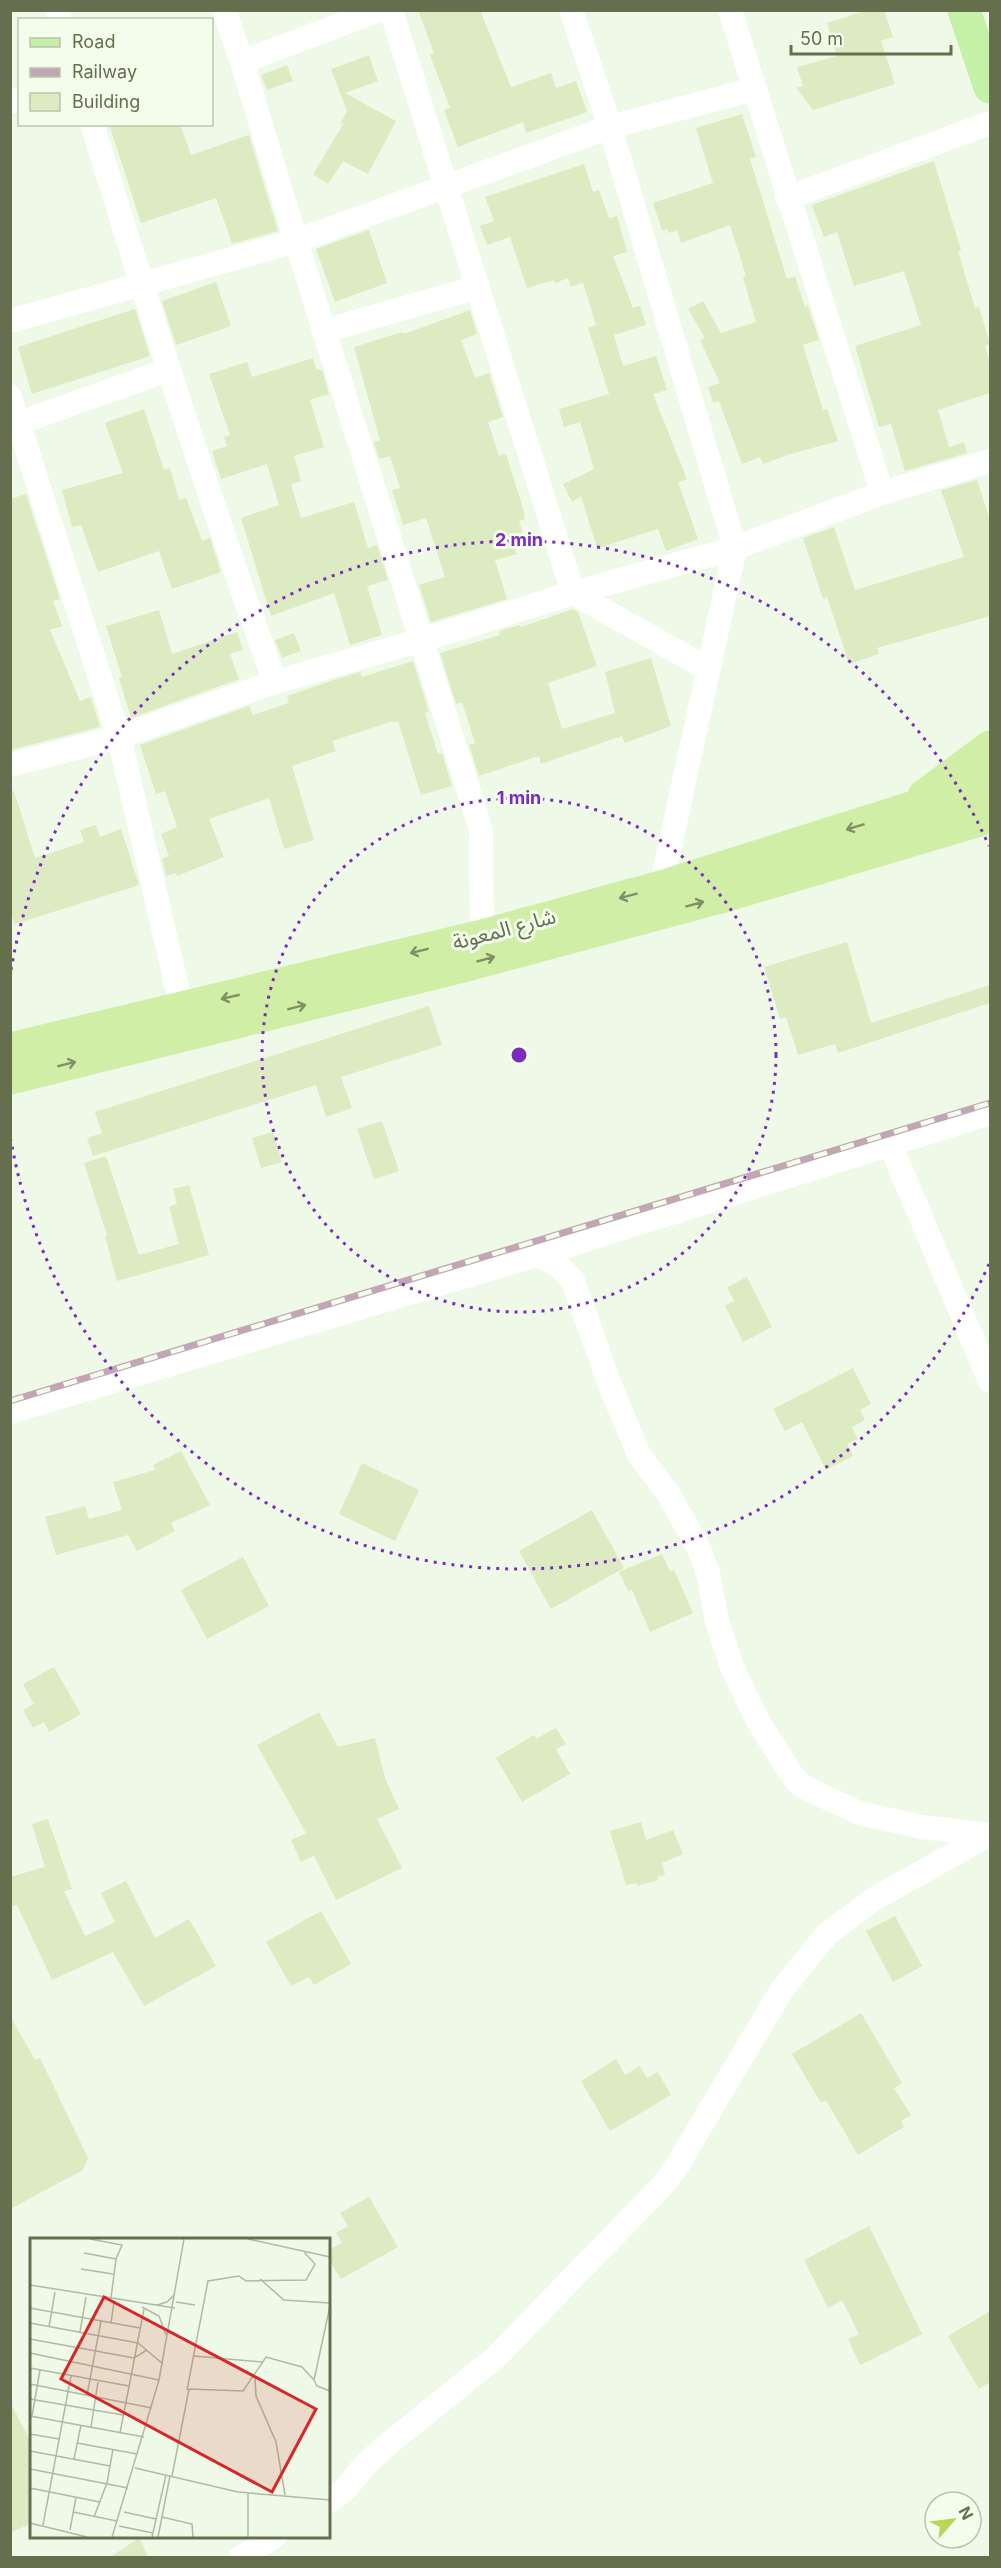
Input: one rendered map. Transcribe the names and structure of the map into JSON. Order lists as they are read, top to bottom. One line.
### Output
{"streets":{"highway":["شارع المعونة"]},"legend":["Road","Railway","Building"],"scale_bar":"50 m","north":"top right","rings":["2 min","1 min"]}
